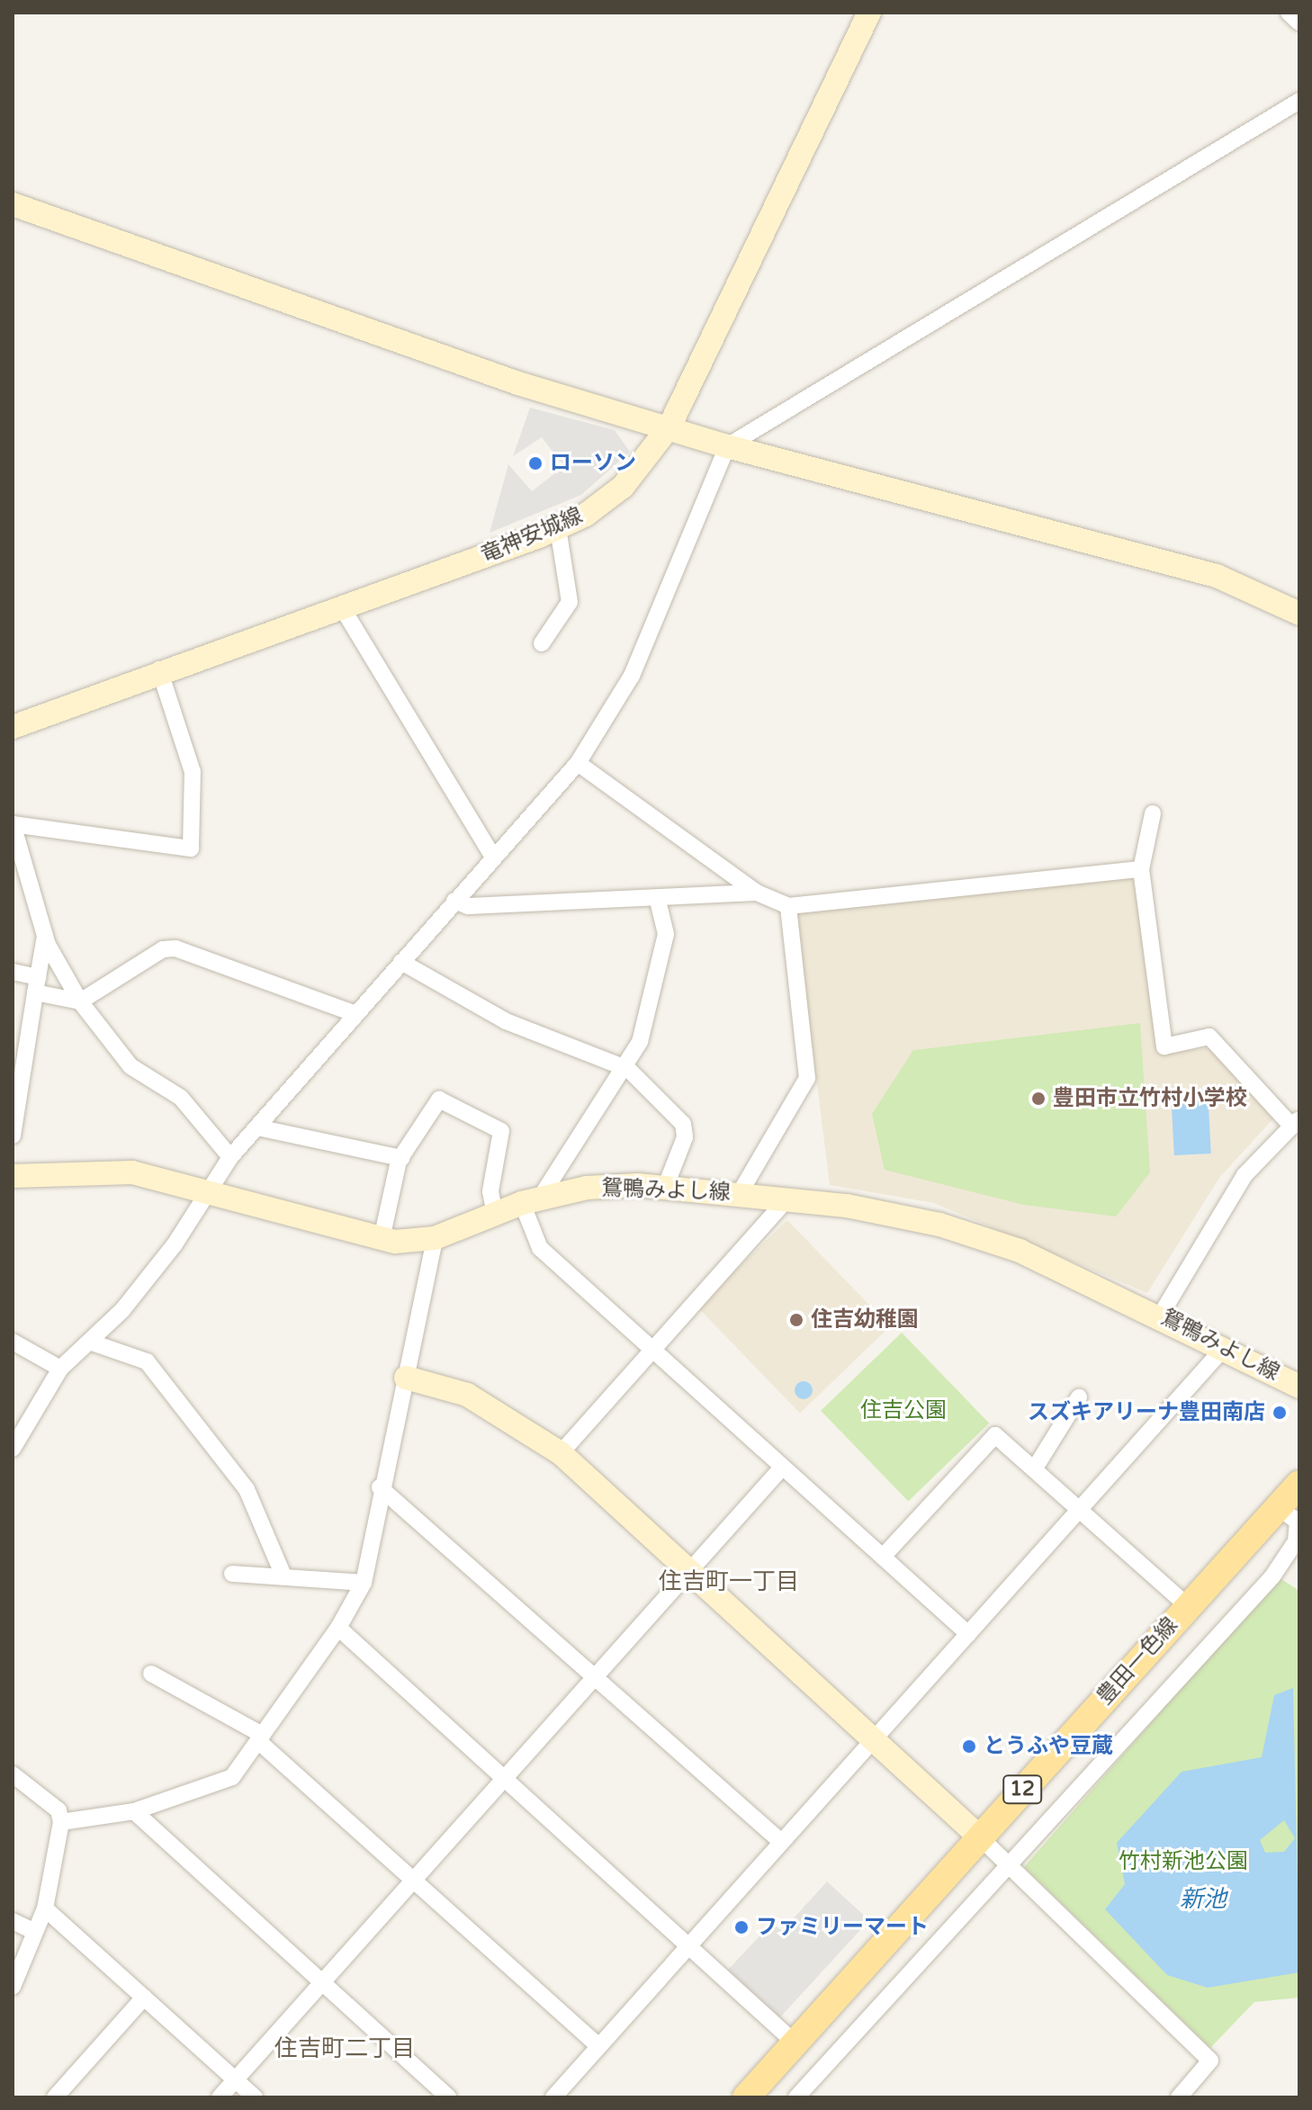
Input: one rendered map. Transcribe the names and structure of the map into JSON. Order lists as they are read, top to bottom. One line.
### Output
{"streets":{"main road":["豊田一色線","12"],"street":["竜神安城線","鴛鴨みよし線"]},"districts":["住吉町一丁目","住吉町二丁目"],"water":["新池"],"parks":["住吉公園","竹村新池公園"],"places":["ローソン","豊田市立竹村小学校","住吉幼稚園","スズキアリーナ豊田南店","とうふや豆蔵","ファミリーマート"]}
